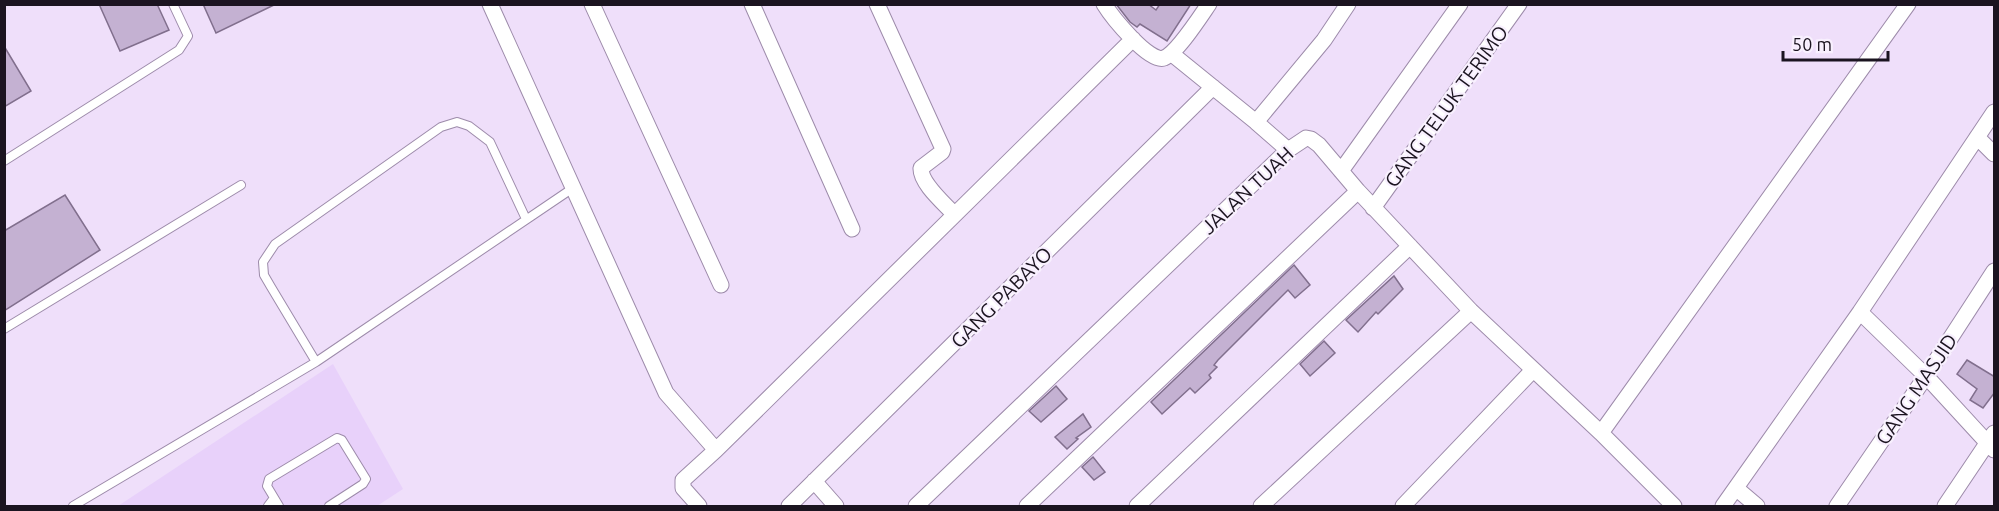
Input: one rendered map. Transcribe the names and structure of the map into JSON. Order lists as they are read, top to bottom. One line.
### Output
{"streets":{"street":["GANG TELUK TERIMO","JALAN TUAH","GANG PABAYO","GANG MASJID"]},"crossings":[["GANG TELUK TERIMO","JALAN TUAH"]],"scale_bar":"50 m"}
